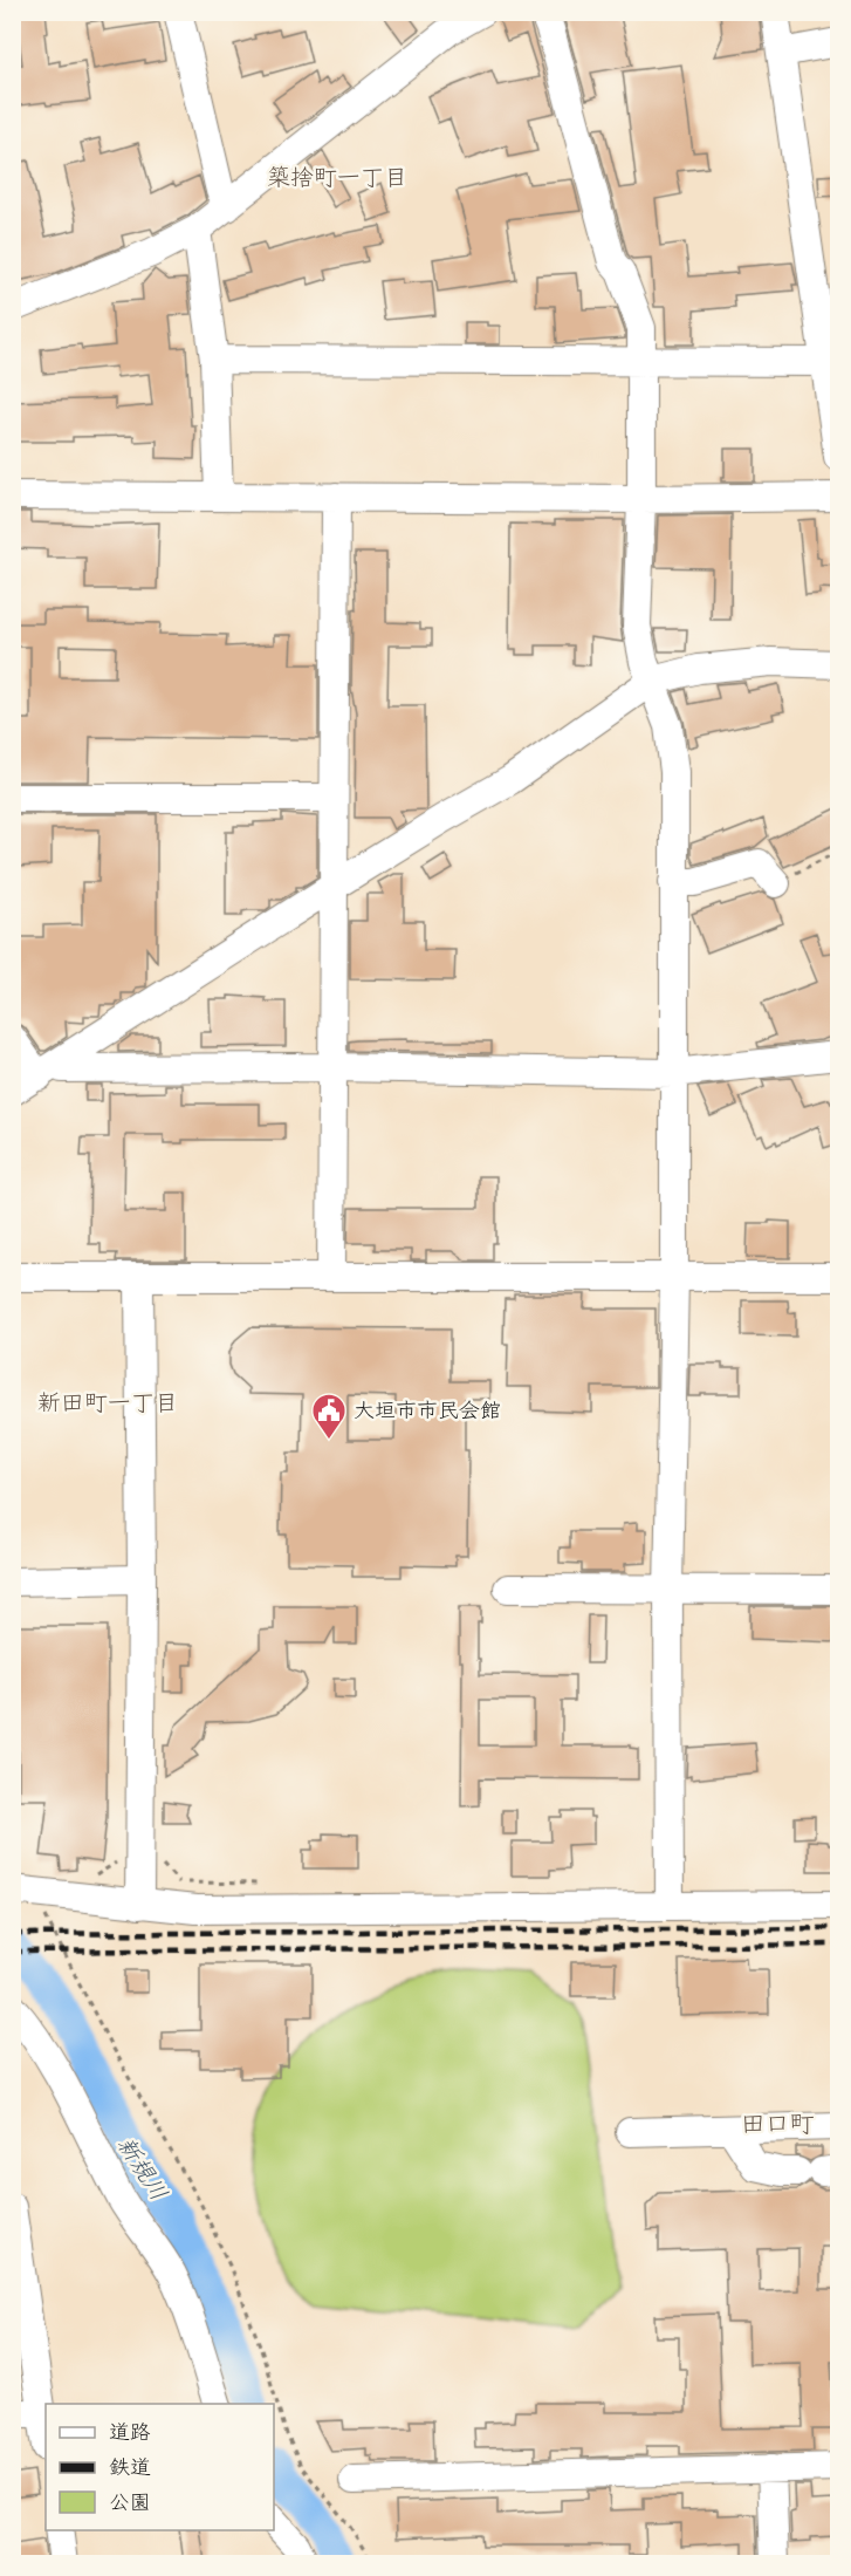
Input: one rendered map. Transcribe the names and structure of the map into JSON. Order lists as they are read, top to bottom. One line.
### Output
{"districts":["築捨町一丁目","新田町一丁目","田口町"],"water":["新規川"],"places":{"public building":["大垣市市民会館"]},"legend":["道路","鉄道","公園"]}
